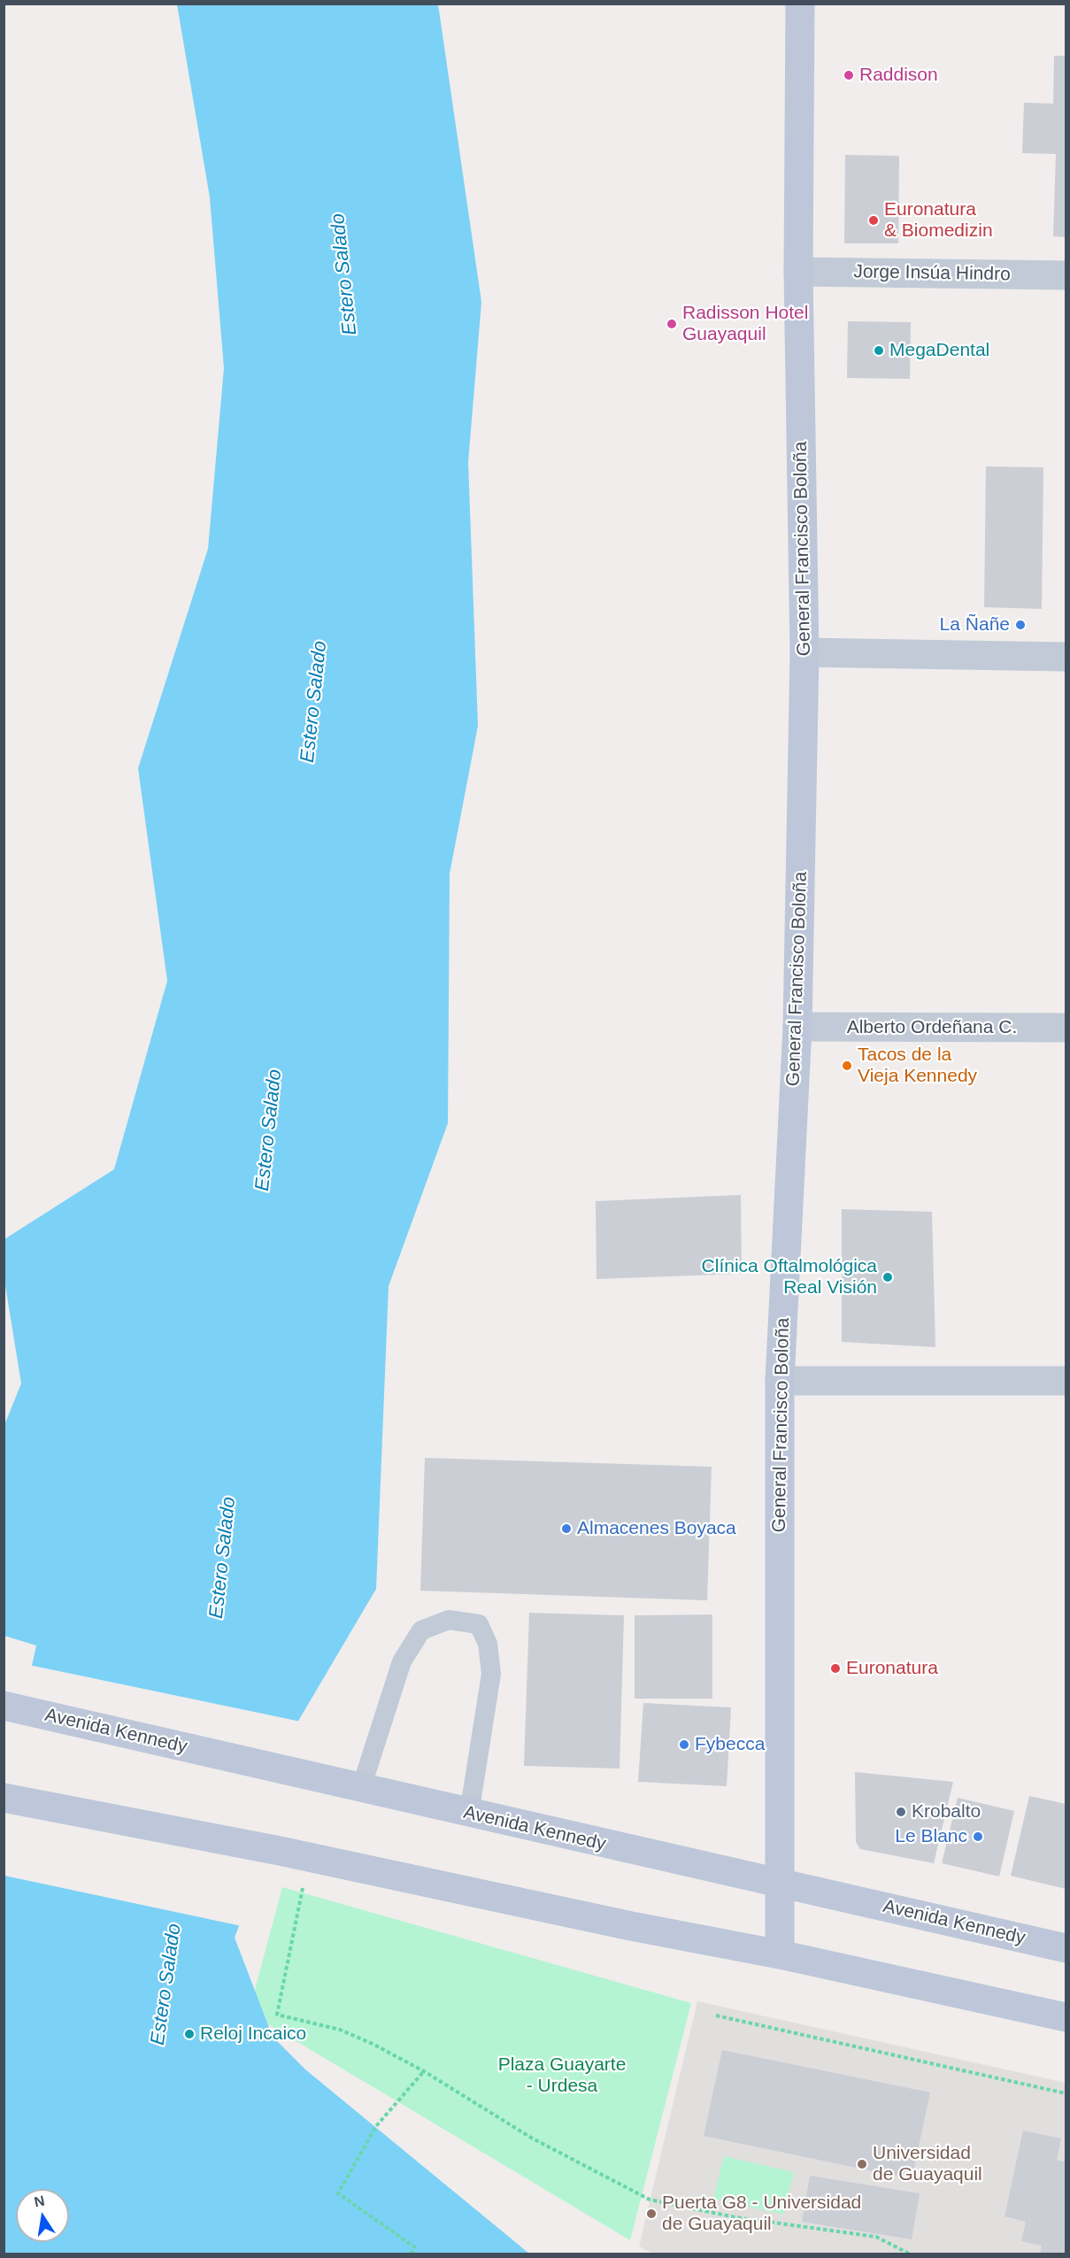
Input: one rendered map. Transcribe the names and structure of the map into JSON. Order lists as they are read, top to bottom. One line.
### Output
{"streets":{"main road":["General Francisco Boloña","Avenida Kennedy"],"street":["Jorge Insúa Hindro","Alberto Ordeñana C."]},"crossings":[["Jorge Insúa Hindro","General Francisco Boloña"],["General Francisco Boloña","Alberto Ordeñana C."],["General Francisco Boloña","Avenida Kennedy"]],"water":["Estero Salado"],"parks":["Plaza Guayarte - Urdesa"],"places":["Raddison","Euronatura & Biomedizin","Radisson Hotel Guayaquil","MegaDental","La Ñañe","Tacos de la Vieja Kennedy","Clínica Oftalmológica Real Visión","Almacenes Boyaca","Euronatura","Fybecca","Krobalto","Le Blanc","Reloj Incaico","Universidad de Guayaquil","Puerta G8 - Universidad de Guayaquil"],"north":"top"}
